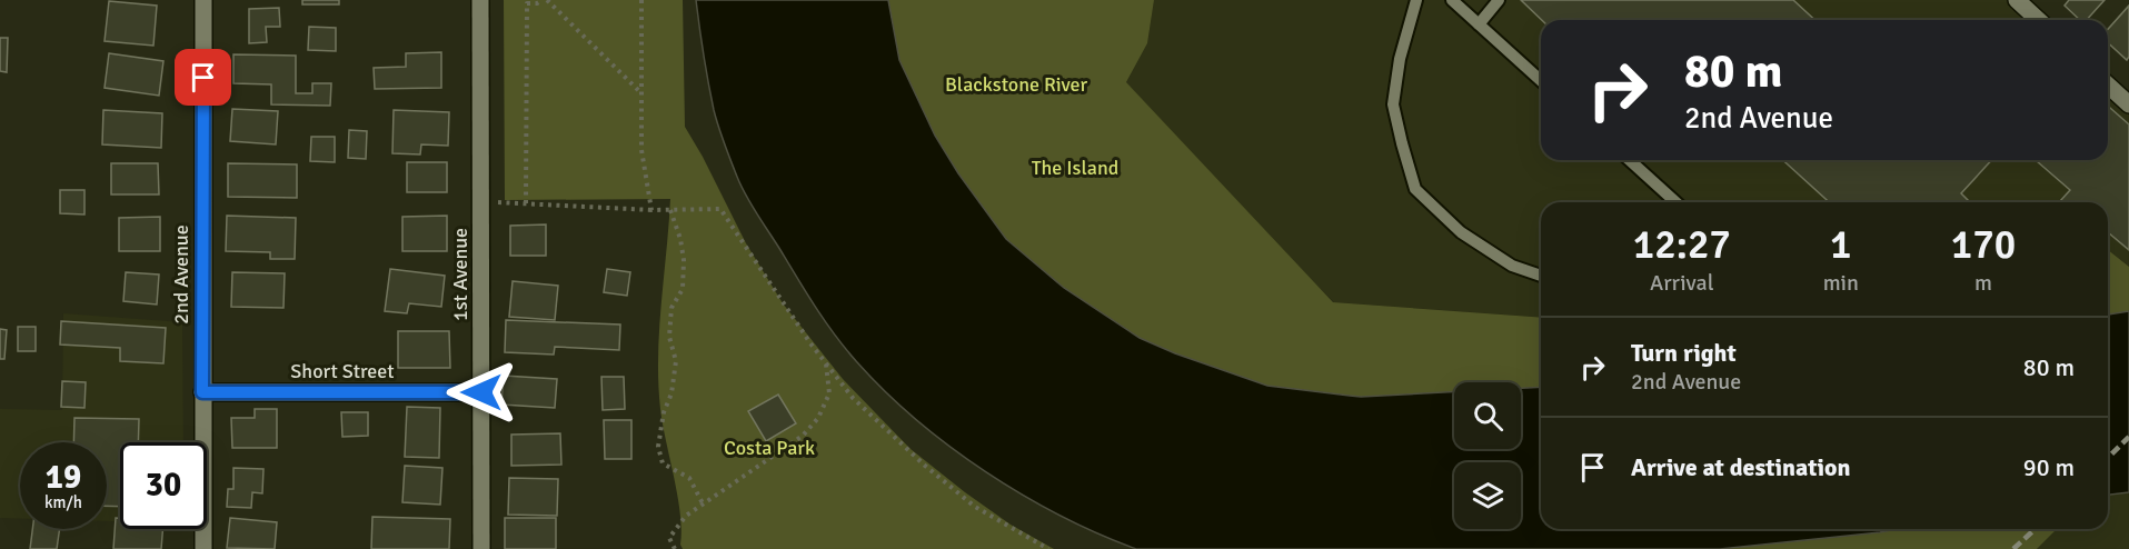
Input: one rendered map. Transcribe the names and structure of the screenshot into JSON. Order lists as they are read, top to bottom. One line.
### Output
{"streets":{"street":["2nd Avenue","1st Avenue","Short Street"]},"crossings":[["2nd Avenue","Short Street"],["1st Avenue","Short Street"]],"parks":["Blackstone River","The Island","Costa Park"],"page":{"turn":["80 m","2nd Avenue"],"eta":["12:27","Arrival","1","min","170","m"],"list":[{"name":"Turn right","note":"2nd Avenue","value":"80 m"},{"name":"Arrive at destination","value":"90 m"}],"speed":"19 km/h","limit":"30"}}
